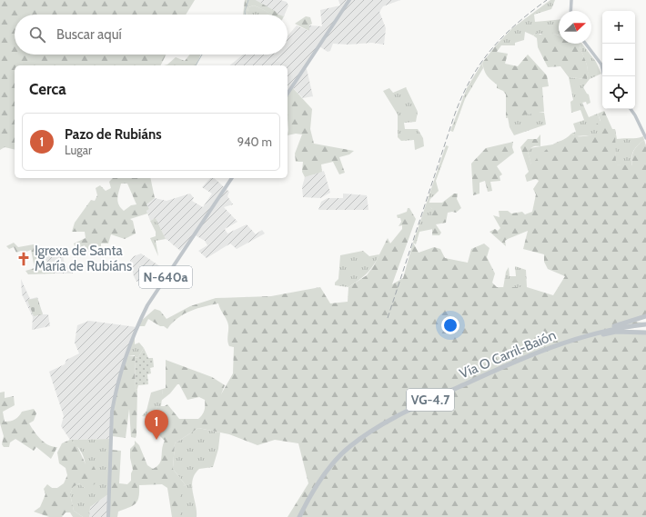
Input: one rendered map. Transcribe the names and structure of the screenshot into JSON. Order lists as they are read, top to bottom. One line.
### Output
{"streets":{"highway":["Vía O Carril-Baión","VG-4.7"],"main road":["N-640a"]},"places":{"church":["Igrexa de Santa María de Rubiáns"]},"north":"right","page":{"map_buttons":["+","−"],"search":"Buscar aquí","heading":"Cerca","list":[{"mark":"1","name":"Pazo de Rubiáns","note":"Lugar","value":"940 m"}],"pins":"1"}}
